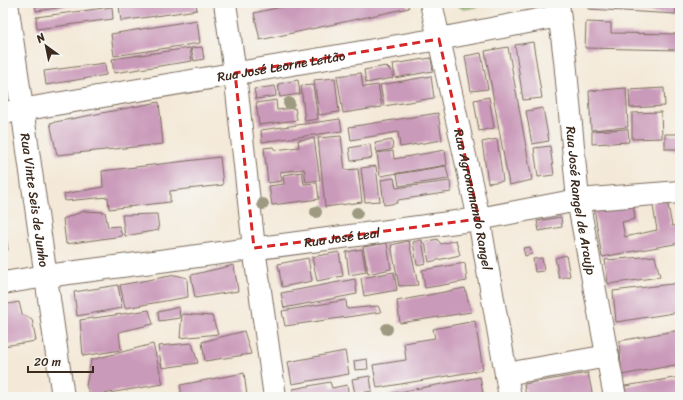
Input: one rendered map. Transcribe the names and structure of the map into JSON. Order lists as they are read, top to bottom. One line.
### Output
{"streets":{"street":["Rua José Leorne Leitão","Rua Vinte Seis de Junho","Rua Agronomando Rangel","Rua José Rangel de Araujp","Rua José Leal"]},"crossings":[["Rua José Leorne Leitão","Rua Vinte Seis de Junho"],["Rua José Leorne Leitão","Rua Agronomando Rangel"],["Rua José Leorne Leitão","Rua José Rangel de Araujp"],["Rua Vinte Seis de Junho","Rua José Leal"],["Rua Agronomando Rangel","Rua José Leal"],["Rua José Rangel de Araujp","Rua José Leal"]],"scale_bar":"20 m","north":"top left"}
